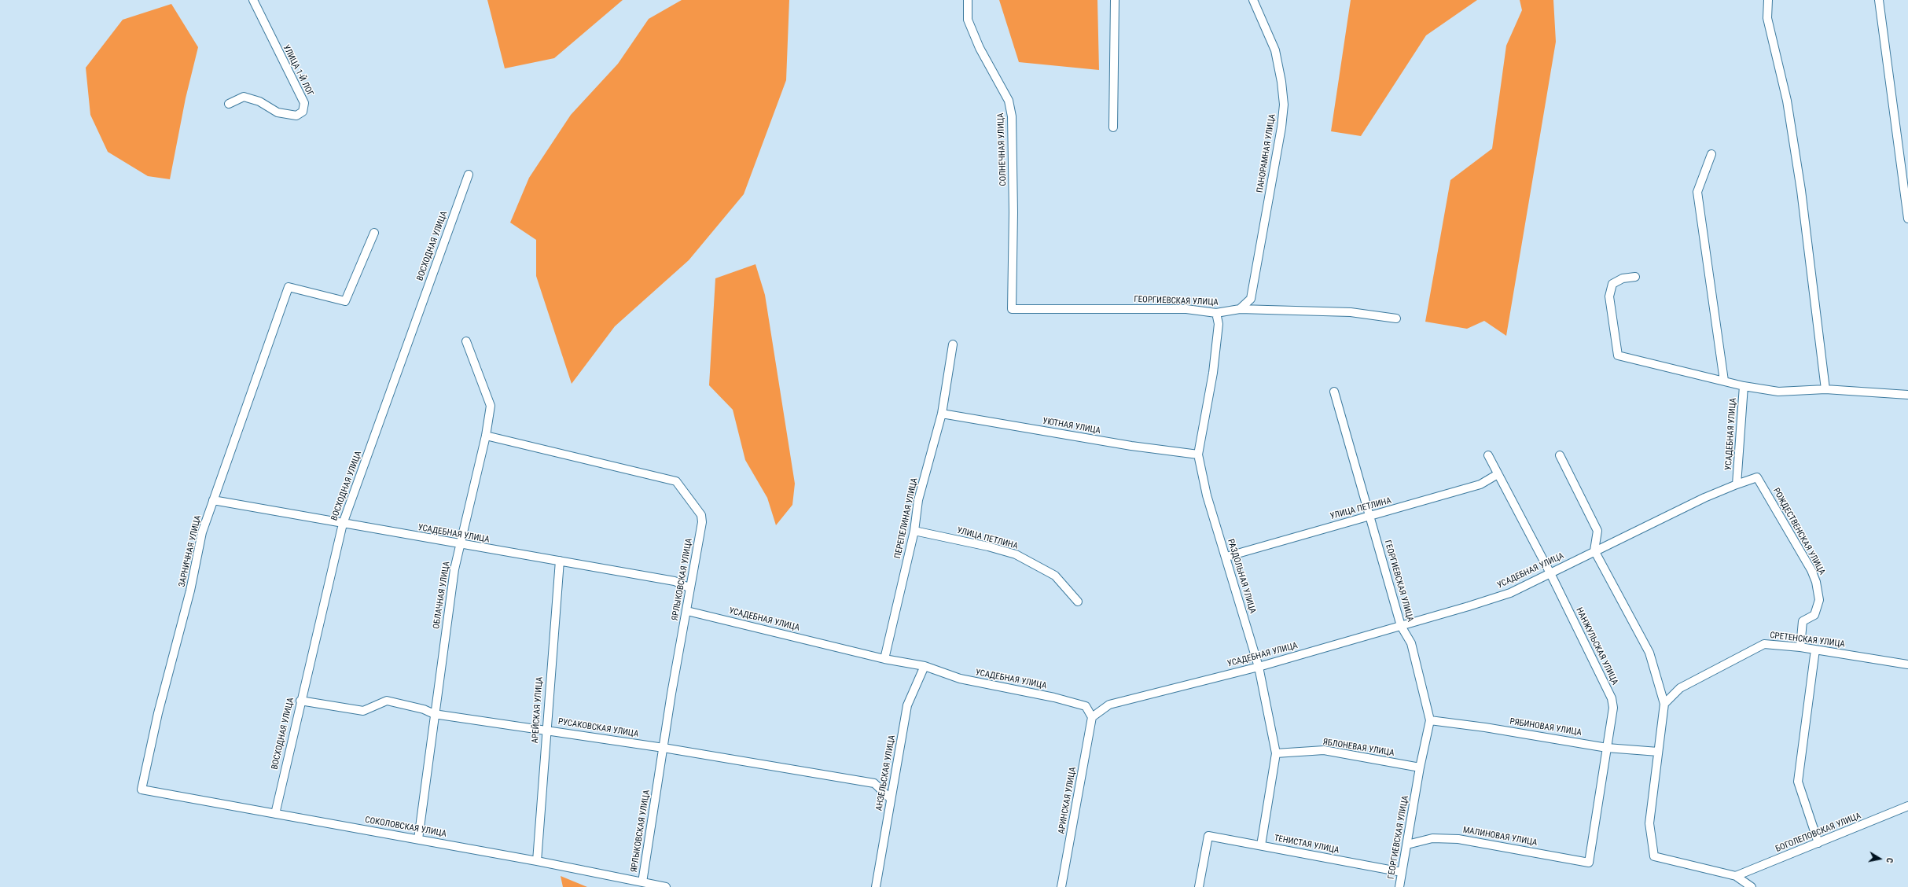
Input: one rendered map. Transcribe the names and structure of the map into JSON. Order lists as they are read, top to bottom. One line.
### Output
{"streets":{"street":["УЛИЦА 1-Й ЛОГ","СОЛНЕЧНАЯ УЛИЦА","ПАНОРАМНАЯ УЛИЦА","ВОСХОДНАЯ УЛИЦА","ГЕОРГИЕВСКАЯ УЛИЦА","УЮТНАЯ УЛИЦА","УСАДЕБНАЯ УЛИЦА","УЛИЦА ПЕТЛИНА","ПЕРЕПЕЛИНАЯ УЛИЦА","РОЖДЕСТВЕНСКАЯ УЛИЦА","ЗАРНИЧНАЯ УЛИЦА","РАЗДОЛЬНАЯ УЛИЦА","ЯРЛЫКОВСКАЯ УЛИЦА","ОБЛАЧНАЯ УЛИЦА","СРЕТЕНСКАЯ УЛИЦА","НАНЖУЛЬСКАЯ УЛИЦА","АРЕЙСКАЯ УЛИЦА","РЯБИНОВАЯ УЛИЦА","РУСАКОВСКАЯ УЛИЦА","ЯБЛОНЕВАЯ УЛИЦА","АНЗЕЛЬСКАЯ УЛИЦА","АРИНСКАЯ УЛИЦА","СОКОЛОВСКАЯ УЛИЦА","БОГОЛЕПОВСКАЯ УЛИЦА","МАЛИНОВАЯ УЛИЦА","ТЕНИСТАЯ УЛИЦА"]},"crossings":[["СОЛНЕЧНАЯ УЛИЦА","ГЕОРГИЕВСКАЯ УЛИЦА"],["ПАНОРАМНАЯ УЛИЦА","ГЕОРГИЕВСКАЯ УЛИЦА"],["ВОСХОДНАЯ УЛИЦА","УСАДЕБНАЯ УЛИЦА"],["ВОСХОДНАЯ УЛИЦА","РУСАКОВСКАЯ УЛИЦА"],["ВОСХОДНАЯ УЛИЦА","СОКОЛОВСКАЯ УЛИЦА"],["ГЕОРГИЕВСКАЯ УЛИЦА","УСАДЕБНАЯ УЛИЦА"],["ГЕОРГИЕВСКАЯ УЛИЦА","УЛИЦА ПЕТЛИНА"],["ГЕОРГИЕВСКАЯ УЛИЦА","РАЗДОЛЬНАЯ УЛИЦА"],["ГЕОРГИЕВСКАЯ УЛИЦА","РЯБИНОВАЯ УЛИЦА"],["ГЕОРГИЕВСКАЯ УЛИЦА","ЯБЛОНЕВАЯ УЛИЦА"],["ГЕОРГИЕВСКАЯ УЛИЦА","МАЛИНОВАЯ УЛИЦА"],["ГЕОРГИЕВСКАЯ УЛИЦА","ТЕНИСТАЯ УЛИЦА"],["УЮТНАЯ УЛИЦА","ПЕРЕПЕЛИНАЯ УЛИЦА"],["УЮТНАЯ УЛИЦА","РАЗДОЛЬНАЯ УЛИЦА"],["УСАДЕБНАЯ УЛИЦА","ПЕРЕПЕЛИНАЯ УЛИЦА"],["УСАДЕБНАЯ УЛИЦА","РОЖДЕСТВЕНСКАЯ УЛИЦА"],["УСАДЕБНАЯ УЛИЦА","ЗАРНИЧНАЯ УЛИЦА"],["УСАДЕБНАЯ УЛИЦА","РАЗДОЛЬНАЯ УЛИЦА"],["УСАДЕБНАЯ УЛИЦА","ЯРЛЫКОВСКАЯ УЛИЦА"],["УСАДЕБНАЯ УЛИЦА","ОБЛАЧНАЯ УЛИЦА"],["УСАДЕБНАЯ УЛИЦА","НАНЖУЛЬСКАЯ УЛИЦА"],["УСАДЕБНАЯ УЛИЦА","АРЕЙСКАЯ УЛИЦА"],["УСАДЕБНАЯ УЛИЦА","АНЗЕЛЬСКАЯ УЛИЦА"],["УСАДЕБНАЯ УЛИЦА","АРИНСКАЯ УЛИЦА"],["УЛИЦА ПЕТЛИНА","ПЕРЕПЕЛИНАЯ УЛИЦА"],["УЛИЦА ПЕТЛИНА","РАЗДОЛЬНАЯ УЛИЦА"],["УЛИЦА ПЕТЛИНА","НАНЖУЛЬСКАЯ УЛИЦА"],["РОЖДЕСТВЕНСКАЯ УЛИЦА","СРЕТЕНСКАЯ УЛИЦА"],["ЗАРНИЧНАЯ УЛИЦА","СОКОЛОВСКАЯ УЛИЦА"],["РАЗДОЛЬНАЯ УЛИЦА","ЯБЛОНЕВАЯ УЛИЦА"],["РАЗДОЛЬНАЯ УЛИЦА","ТЕНИСТАЯ УЛИЦА"],["ЯРЛЫКОВСКАЯ УЛИЦА","ОБЛАЧНАЯ УЛИЦА"],["ЯРЛЫКОВСКАЯ УЛИЦА","РУСАКОВСКАЯ УЛИЦА"],["ЯРЛЫКОВСКАЯ УЛИЦА","СОКОЛОВСКАЯ УЛИЦА"],["ОБЛАЧНАЯ УЛИЦА","РУСАКОВСКАЯ УЛИЦА"],["ОБЛАЧНАЯ УЛИЦА","СОКОЛОВСКАЯ УЛИЦА"],["НАНЖУЛЬСКАЯ УЛИЦА","РЯБИНОВАЯ УЛИЦА"],["НАНЖУЛЬСКАЯ УЛИЦА","МАЛИНОВАЯ УЛИЦА"],["АРЕЙСКАЯ УЛИЦА","РУСАКОВСКАЯ УЛИЦА"],["АРЕЙСКАЯ УЛИЦА","СОКОЛОВСКАЯ УЛИЦА"],["РУСАКОВСКАЯ УЛИЦА","АНЗЕЛЬСКАЯ УЛИЦА"]],"north":"right"}
